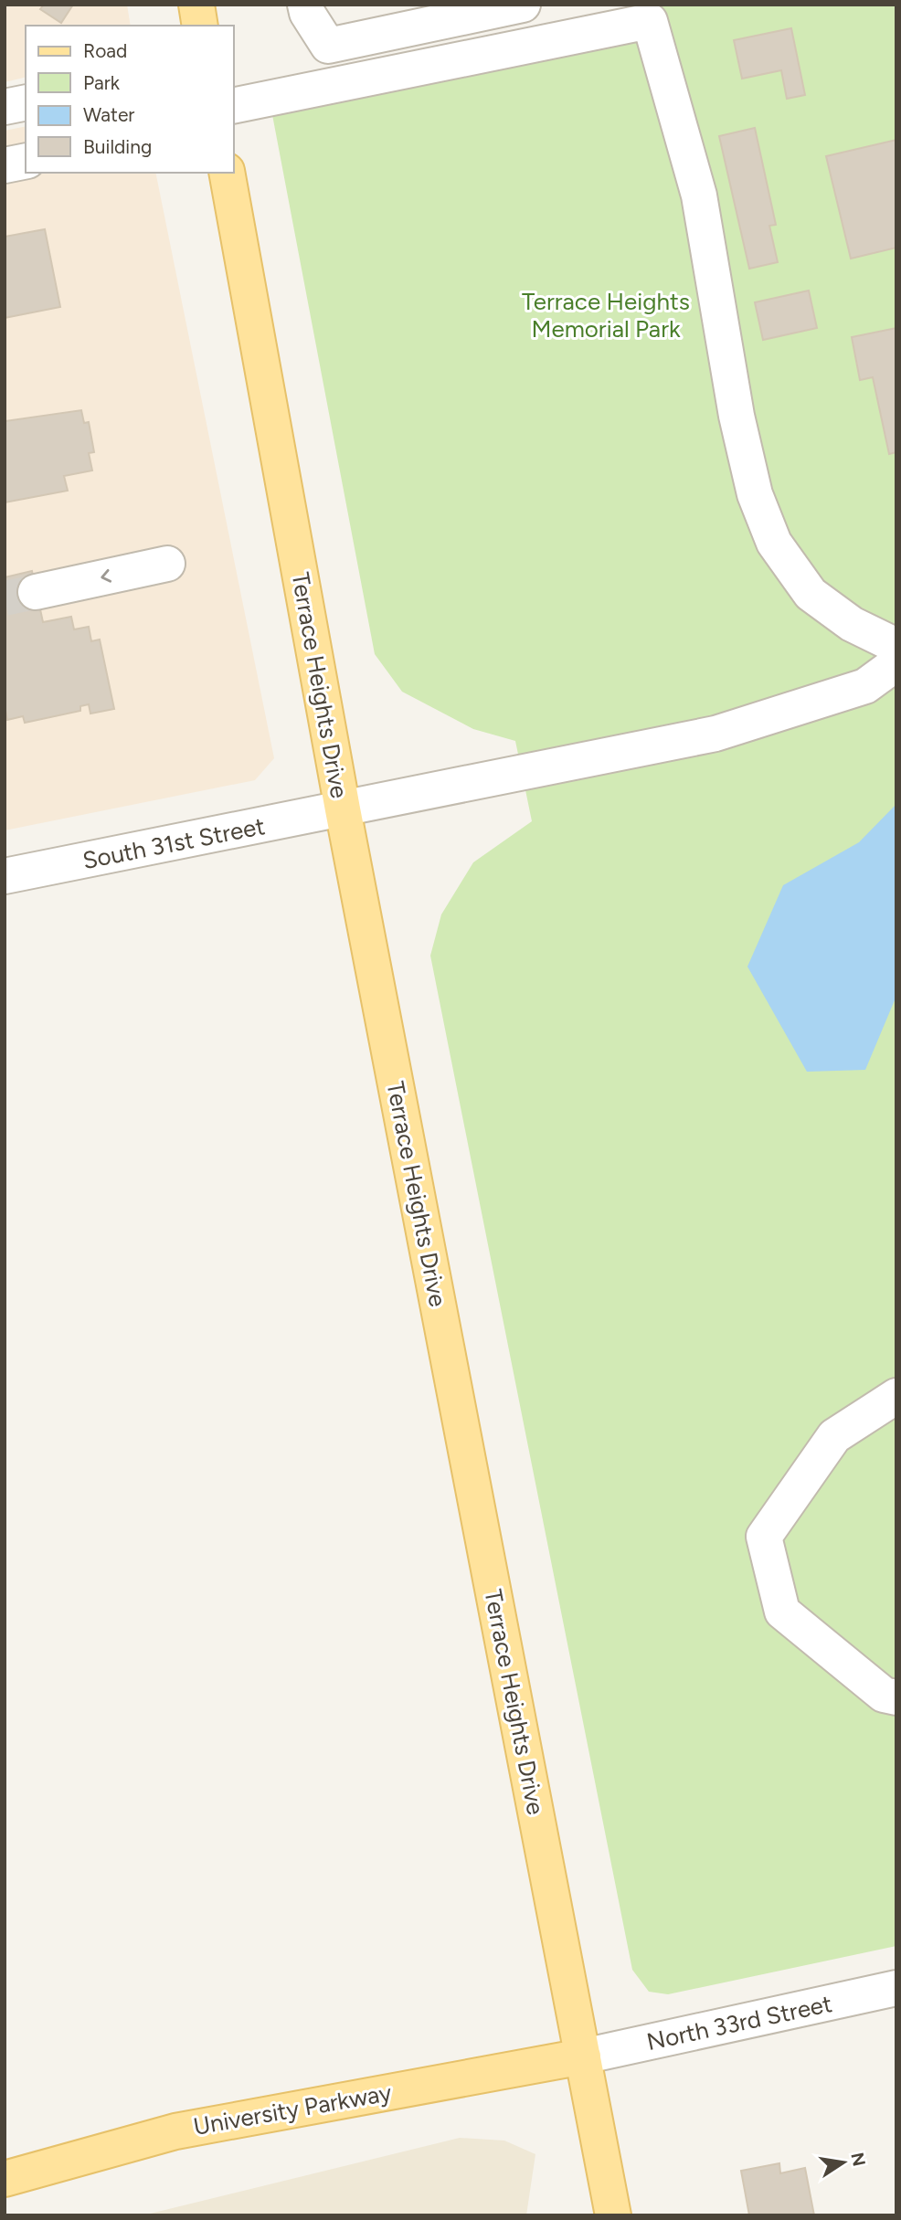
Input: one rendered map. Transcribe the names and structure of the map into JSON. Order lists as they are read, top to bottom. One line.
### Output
{"streets":{"main road":["Terrace Heights Drive","University Parkway"],"street":["South 31st Street","North 33rd Street"]},"crossings":[["Terrace Heights Drive","South 31st Street"],["Terrace Heights Drive","North 33rd Street"],["Terrace Heights Drive","University Parkway"],["North 33rd Street","University Parkway"]],"parks":["Terrace Heights Memorial Park"],"legend":["Road","Park","Water","Building"],"north":"right"}
